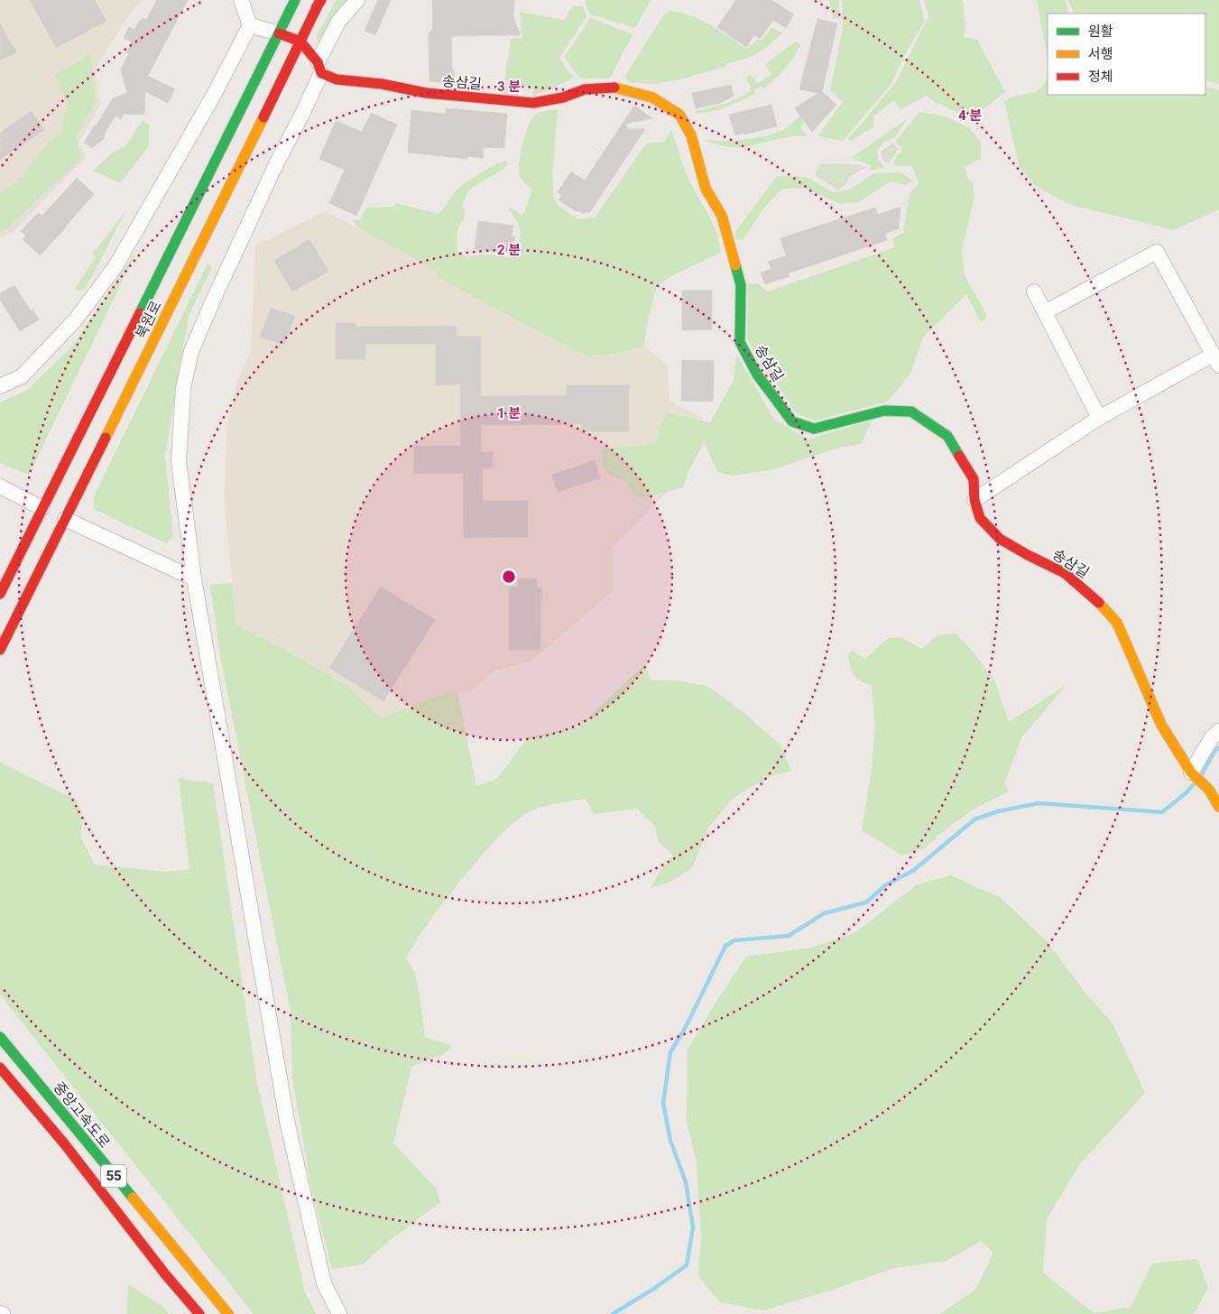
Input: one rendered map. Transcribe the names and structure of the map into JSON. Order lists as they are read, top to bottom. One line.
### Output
{"streets":{"main road":["송삼길","북원로","중앙고속도로","55"]},"legend":["원활","서행","정체"],"rings":["3 분","4 분","2 분","1 분"]}
